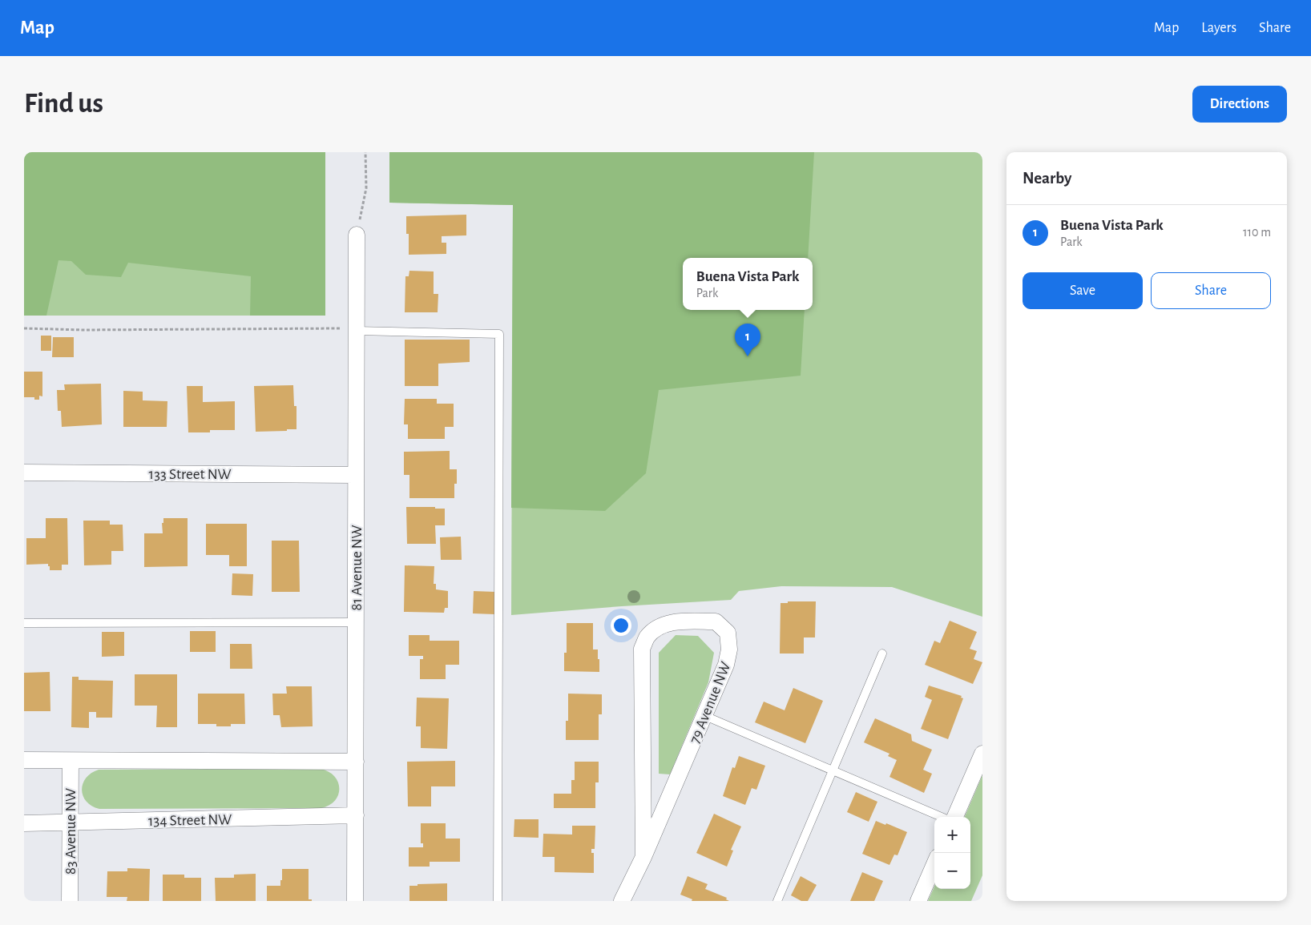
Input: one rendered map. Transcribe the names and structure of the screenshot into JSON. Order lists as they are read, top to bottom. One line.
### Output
{"streets":{"street":["133 Street NW","81 Avenue NW","79 Avenue NW","134 Street NW","83 Avenue NW"]},"crossings":[["133 Street NW","81 Avenue NW"],["81 Avenue NW","134 Street NW"],["134 Street NW","83 Avenue NW"]],"page":{"header":"Map","nav":["Map","Layers","Share"],"buttons":["Directions",["Save","Share"]],"title":"Find us","heading":"Nearby","list":[{"mark":"1","name":"Buena Vista Park","note":"Park","value":"110 m"}],"popup":["Buena Vista Park","Park"],"pins":"1","map_buttons":["+","−"]}}
